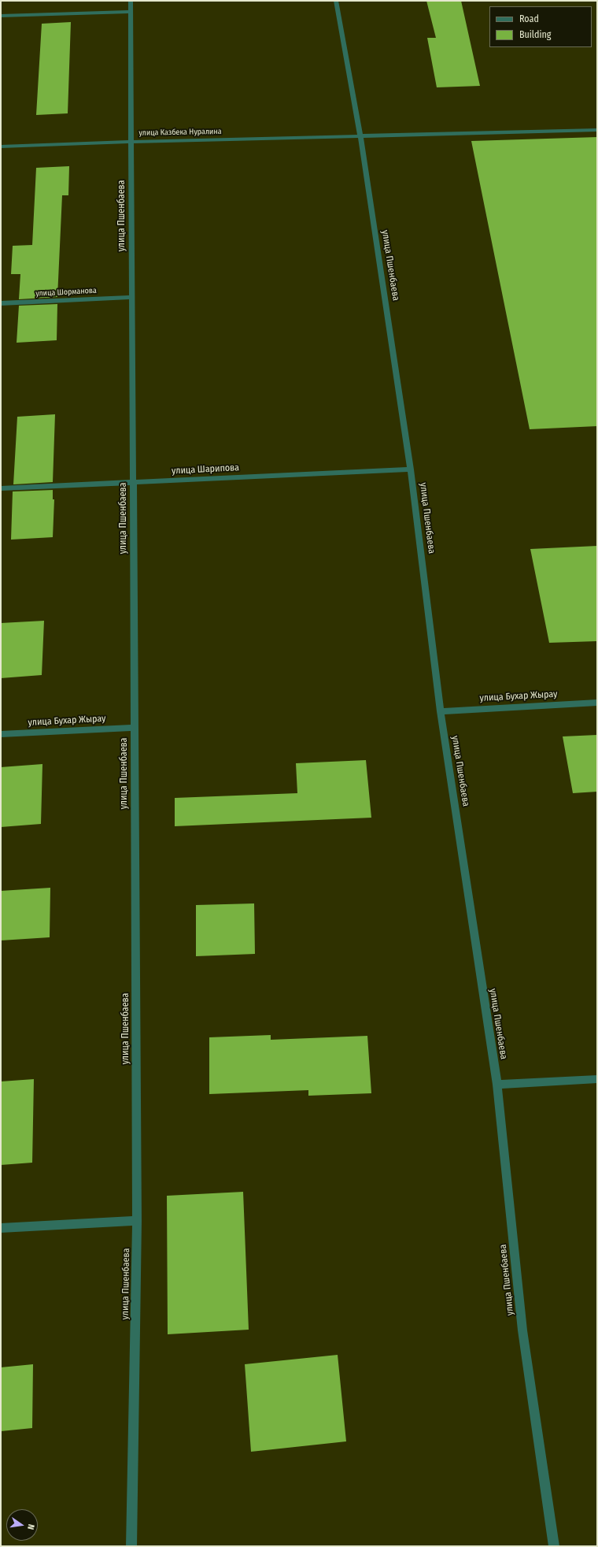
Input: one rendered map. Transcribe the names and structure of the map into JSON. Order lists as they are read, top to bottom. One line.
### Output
{"streets":{"street":["улица Казбека Нуралина","улица Пшенбаева","улица Шорманова","улица Шарипова","улица Бухар Жырау"]},"crossings":[["улица Казбека Нуралина","улица Пшенбаева"],["улица Пшенбаева","улица Шорманова"],["улица Пшенбаева","улица Шарипова"],["улица Пшенбаева","улица Бухар Жырау"]],"legend":["Road","Building"],"north":"right"}
